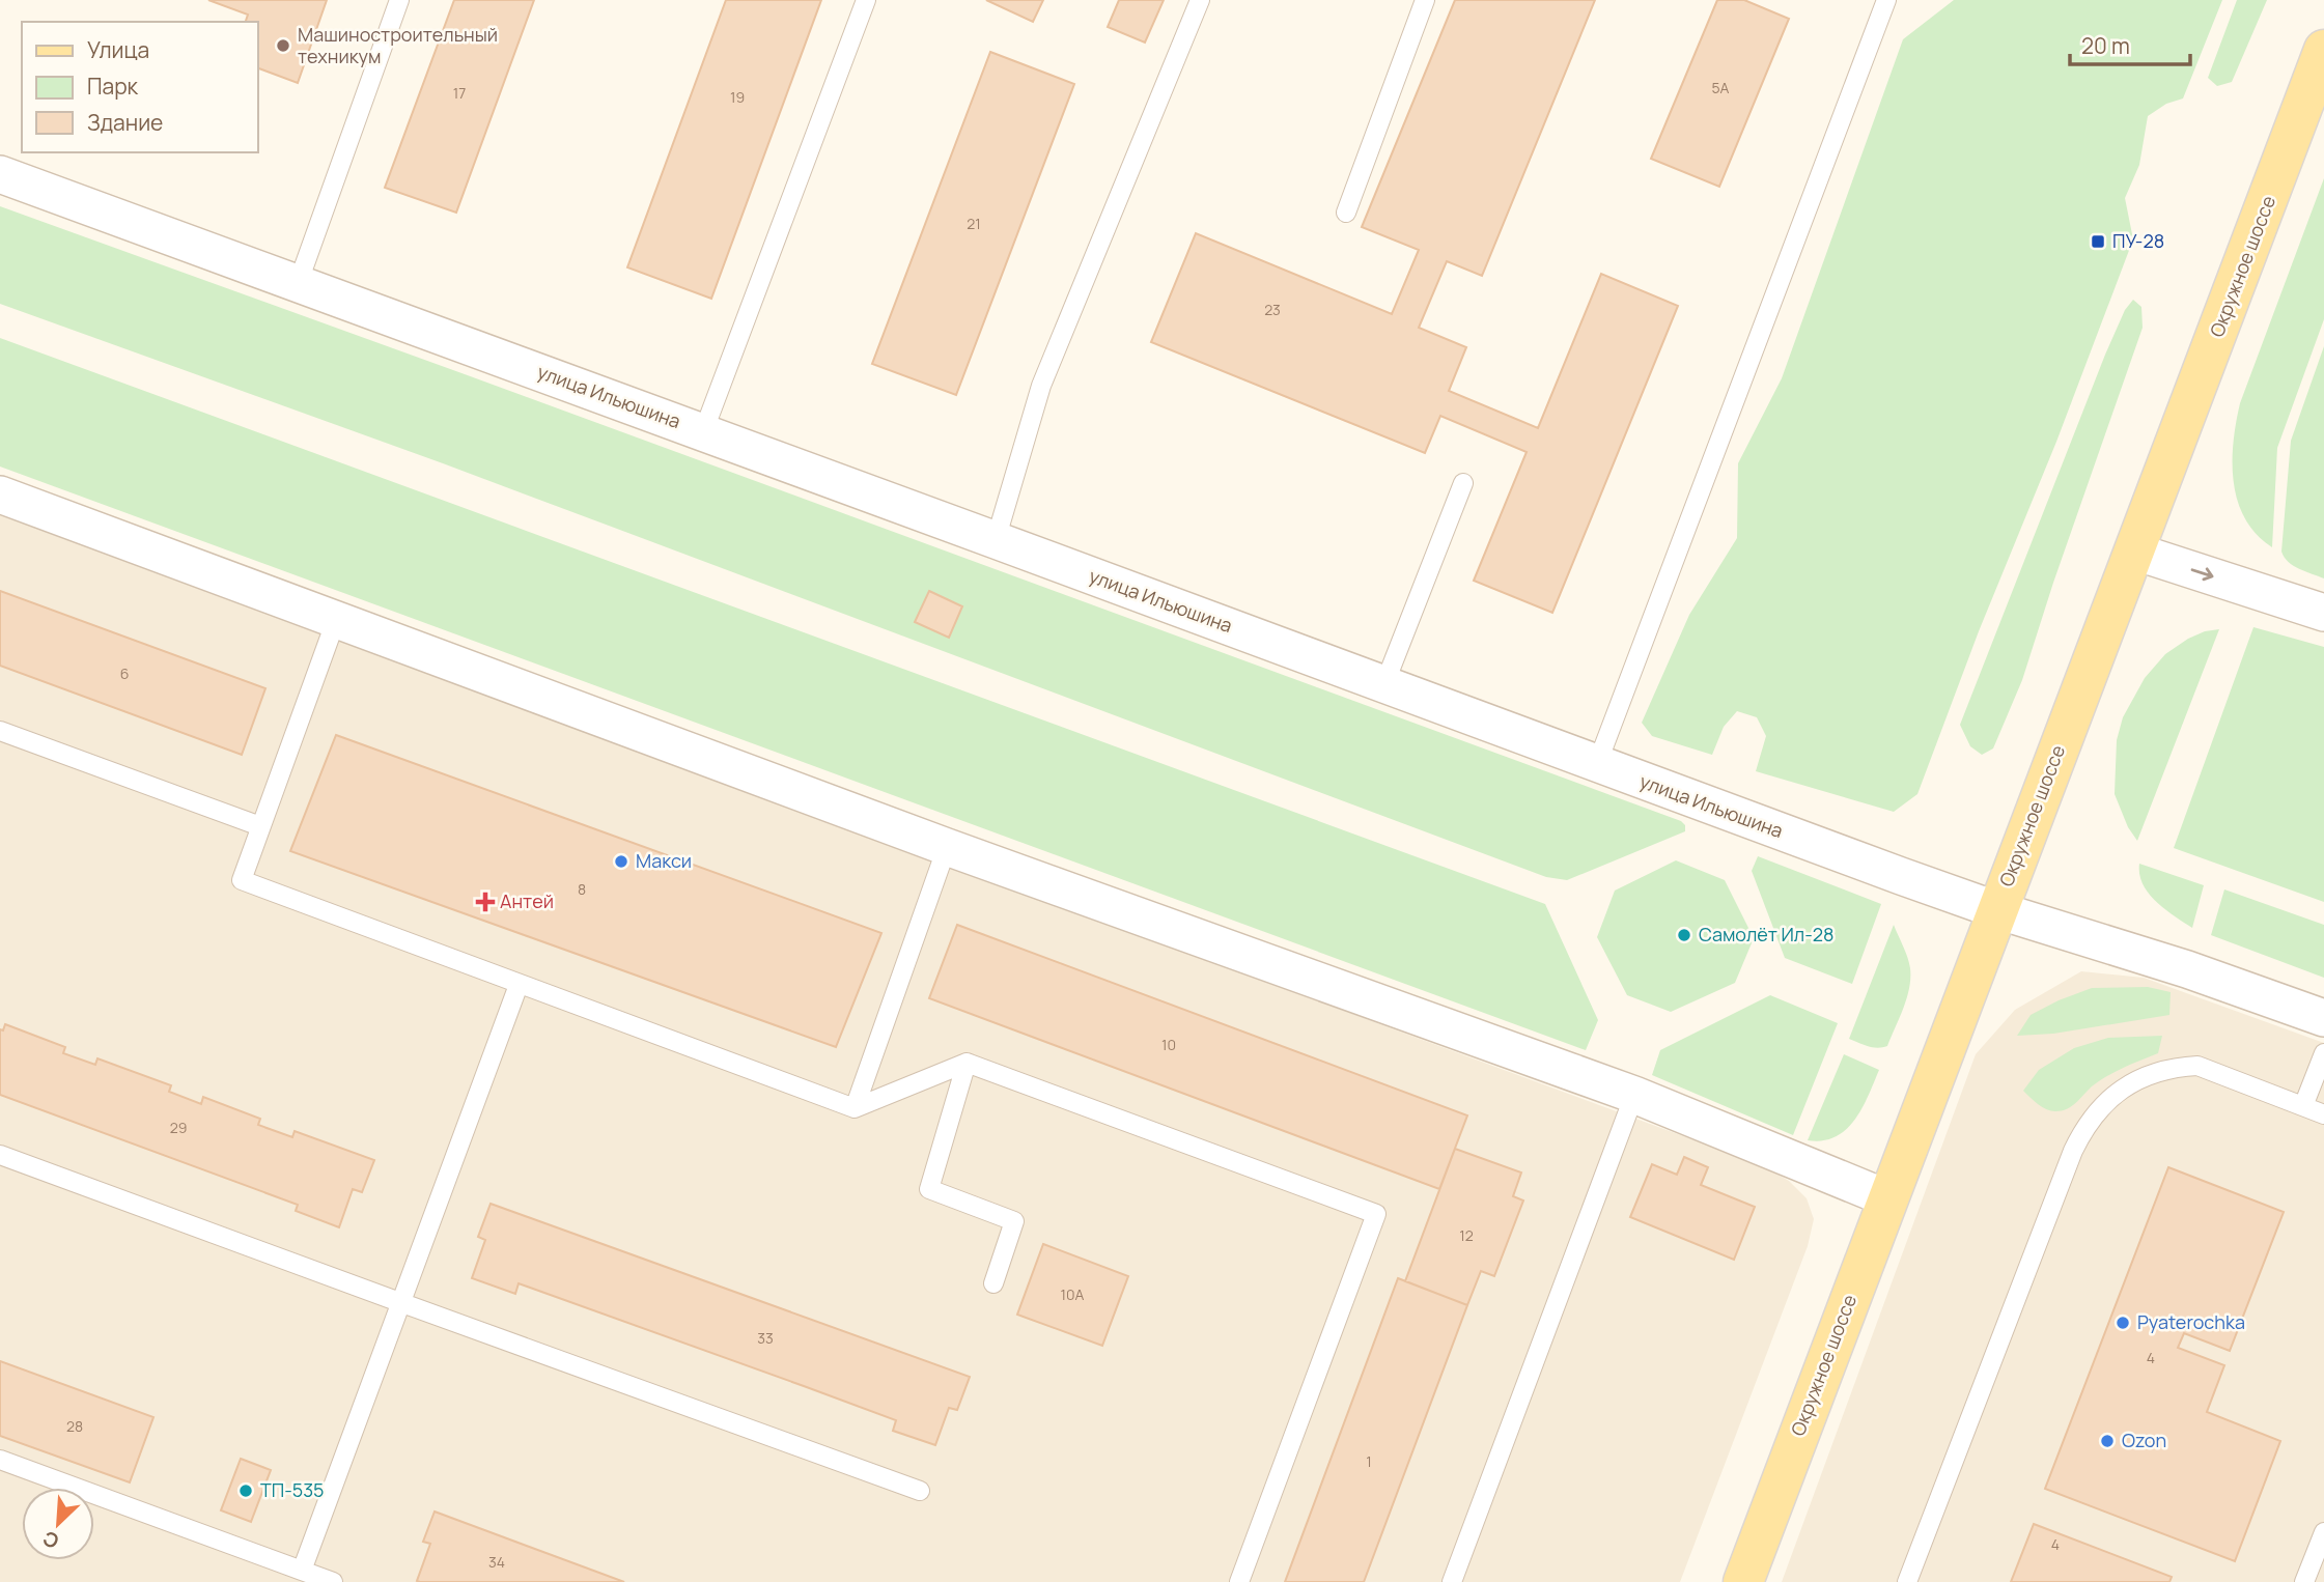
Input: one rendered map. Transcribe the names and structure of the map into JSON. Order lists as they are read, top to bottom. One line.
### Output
{"streets":{"main road":["Окружное шоссе"],"street":["улица Ильюшина"]},"crossings":[["Окружное шоссе","улица Ильюшина"]],"places":{"other":["Машиностроительный техникум","Макси","Самолёт Ил-28","Pyaterochka","Ozon","ТП-535"],"transit":["ПУ-28"],"health":["Антей"]},"house_numbers":["5А","17","19","21","23","6","8","10","29","12","10А","33","4","28","1","4","34"],"legend":["Улица","Парк","Здание"],"scale_bar":"20 m","north":"bottom left"}
